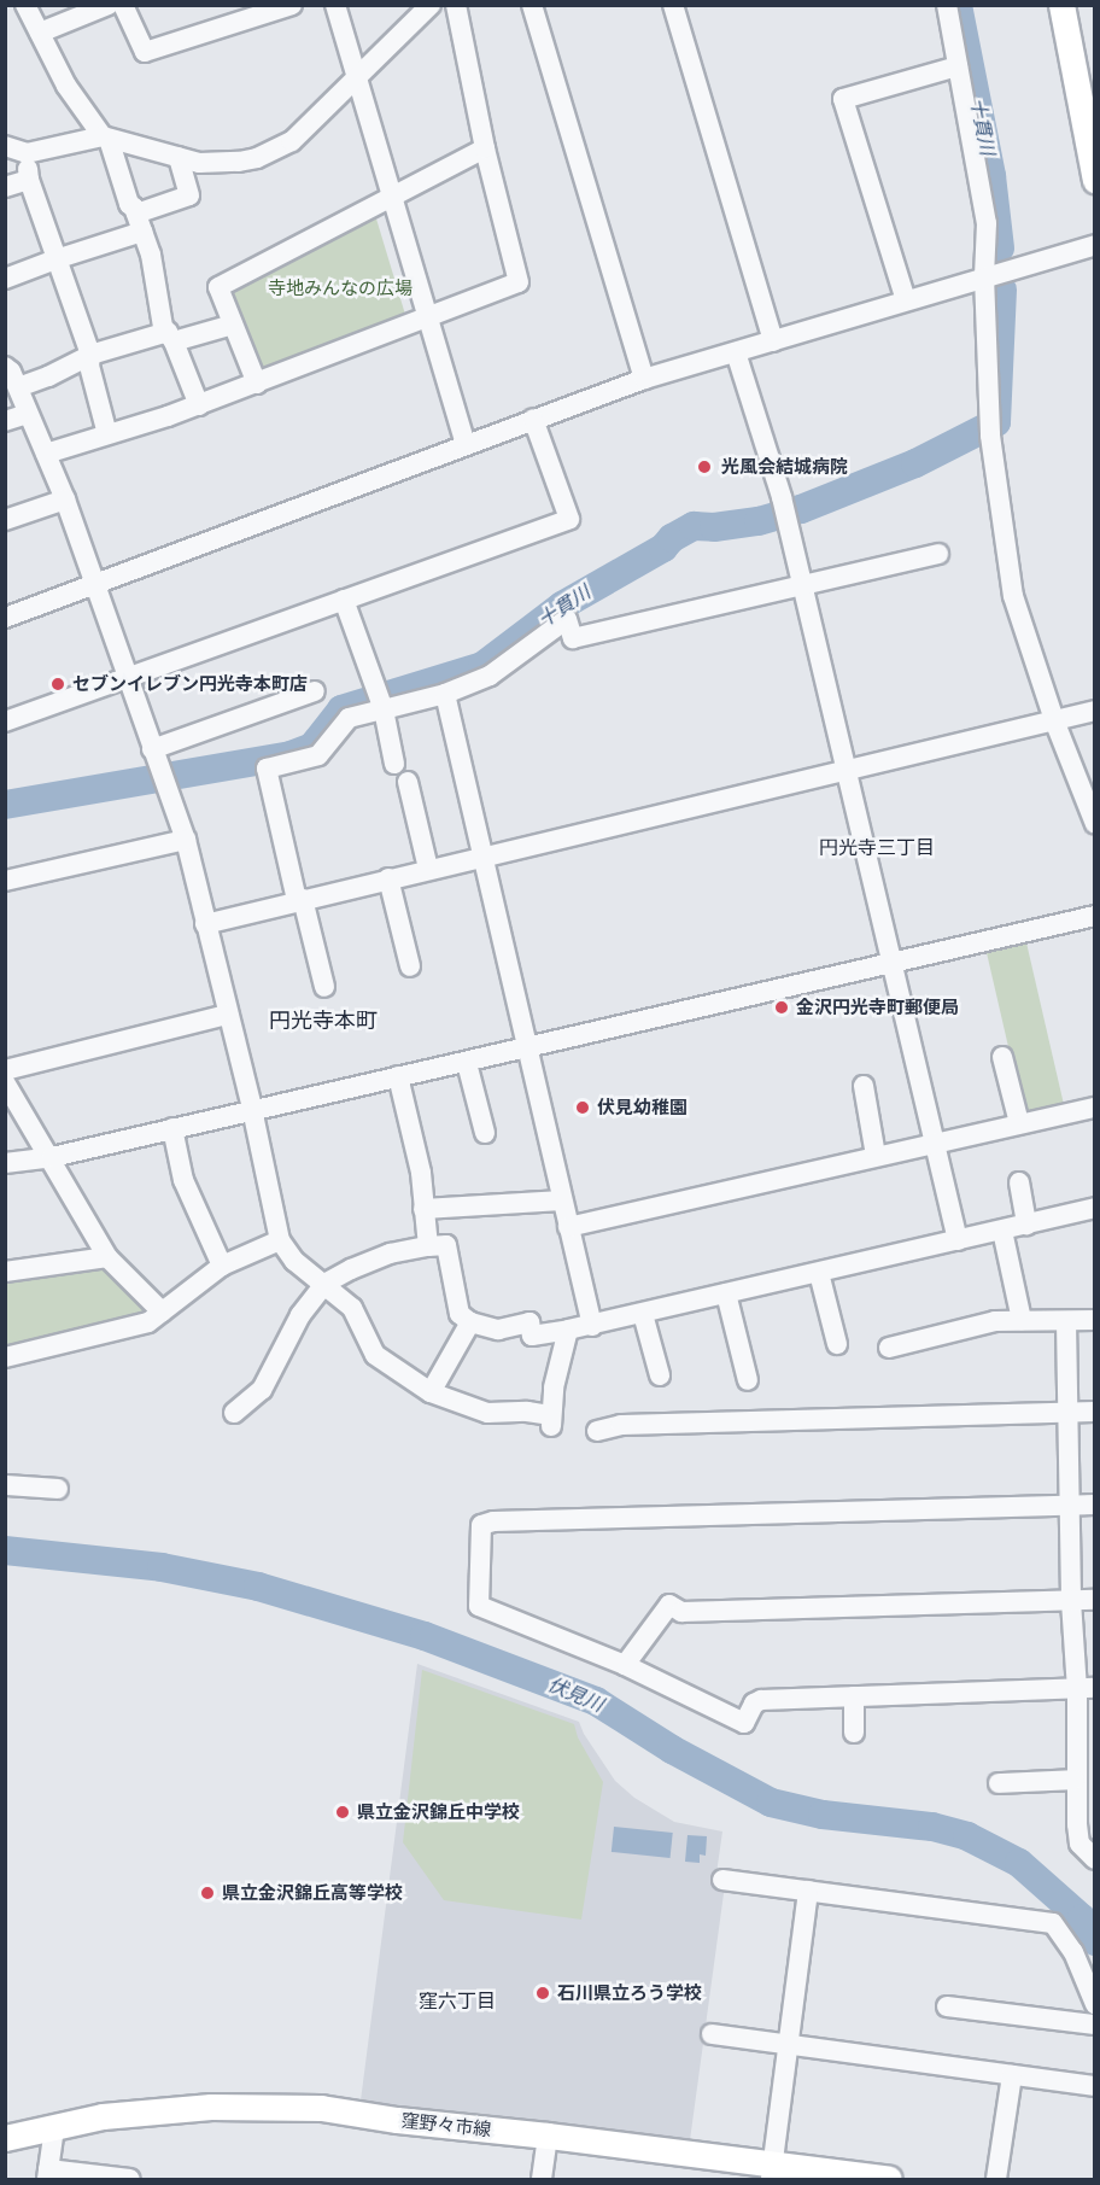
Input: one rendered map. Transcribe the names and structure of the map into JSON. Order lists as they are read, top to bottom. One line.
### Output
{"streets":{"main road":["窪野々市線"]},"districts":["円光寺三丁目","円光寺本町","窪六丁目"],"water":["十貫川","伏見川"],"parks":["寺地みんなの広場"],"places":["光風会結城病院","セブンイレブン円光寺本町店","金沢円光寺町郵便局","伏見幼稚園","県立金沢錦丘中学校","県立金沢錦丘高等学校","石川県立ろう学校"]}
